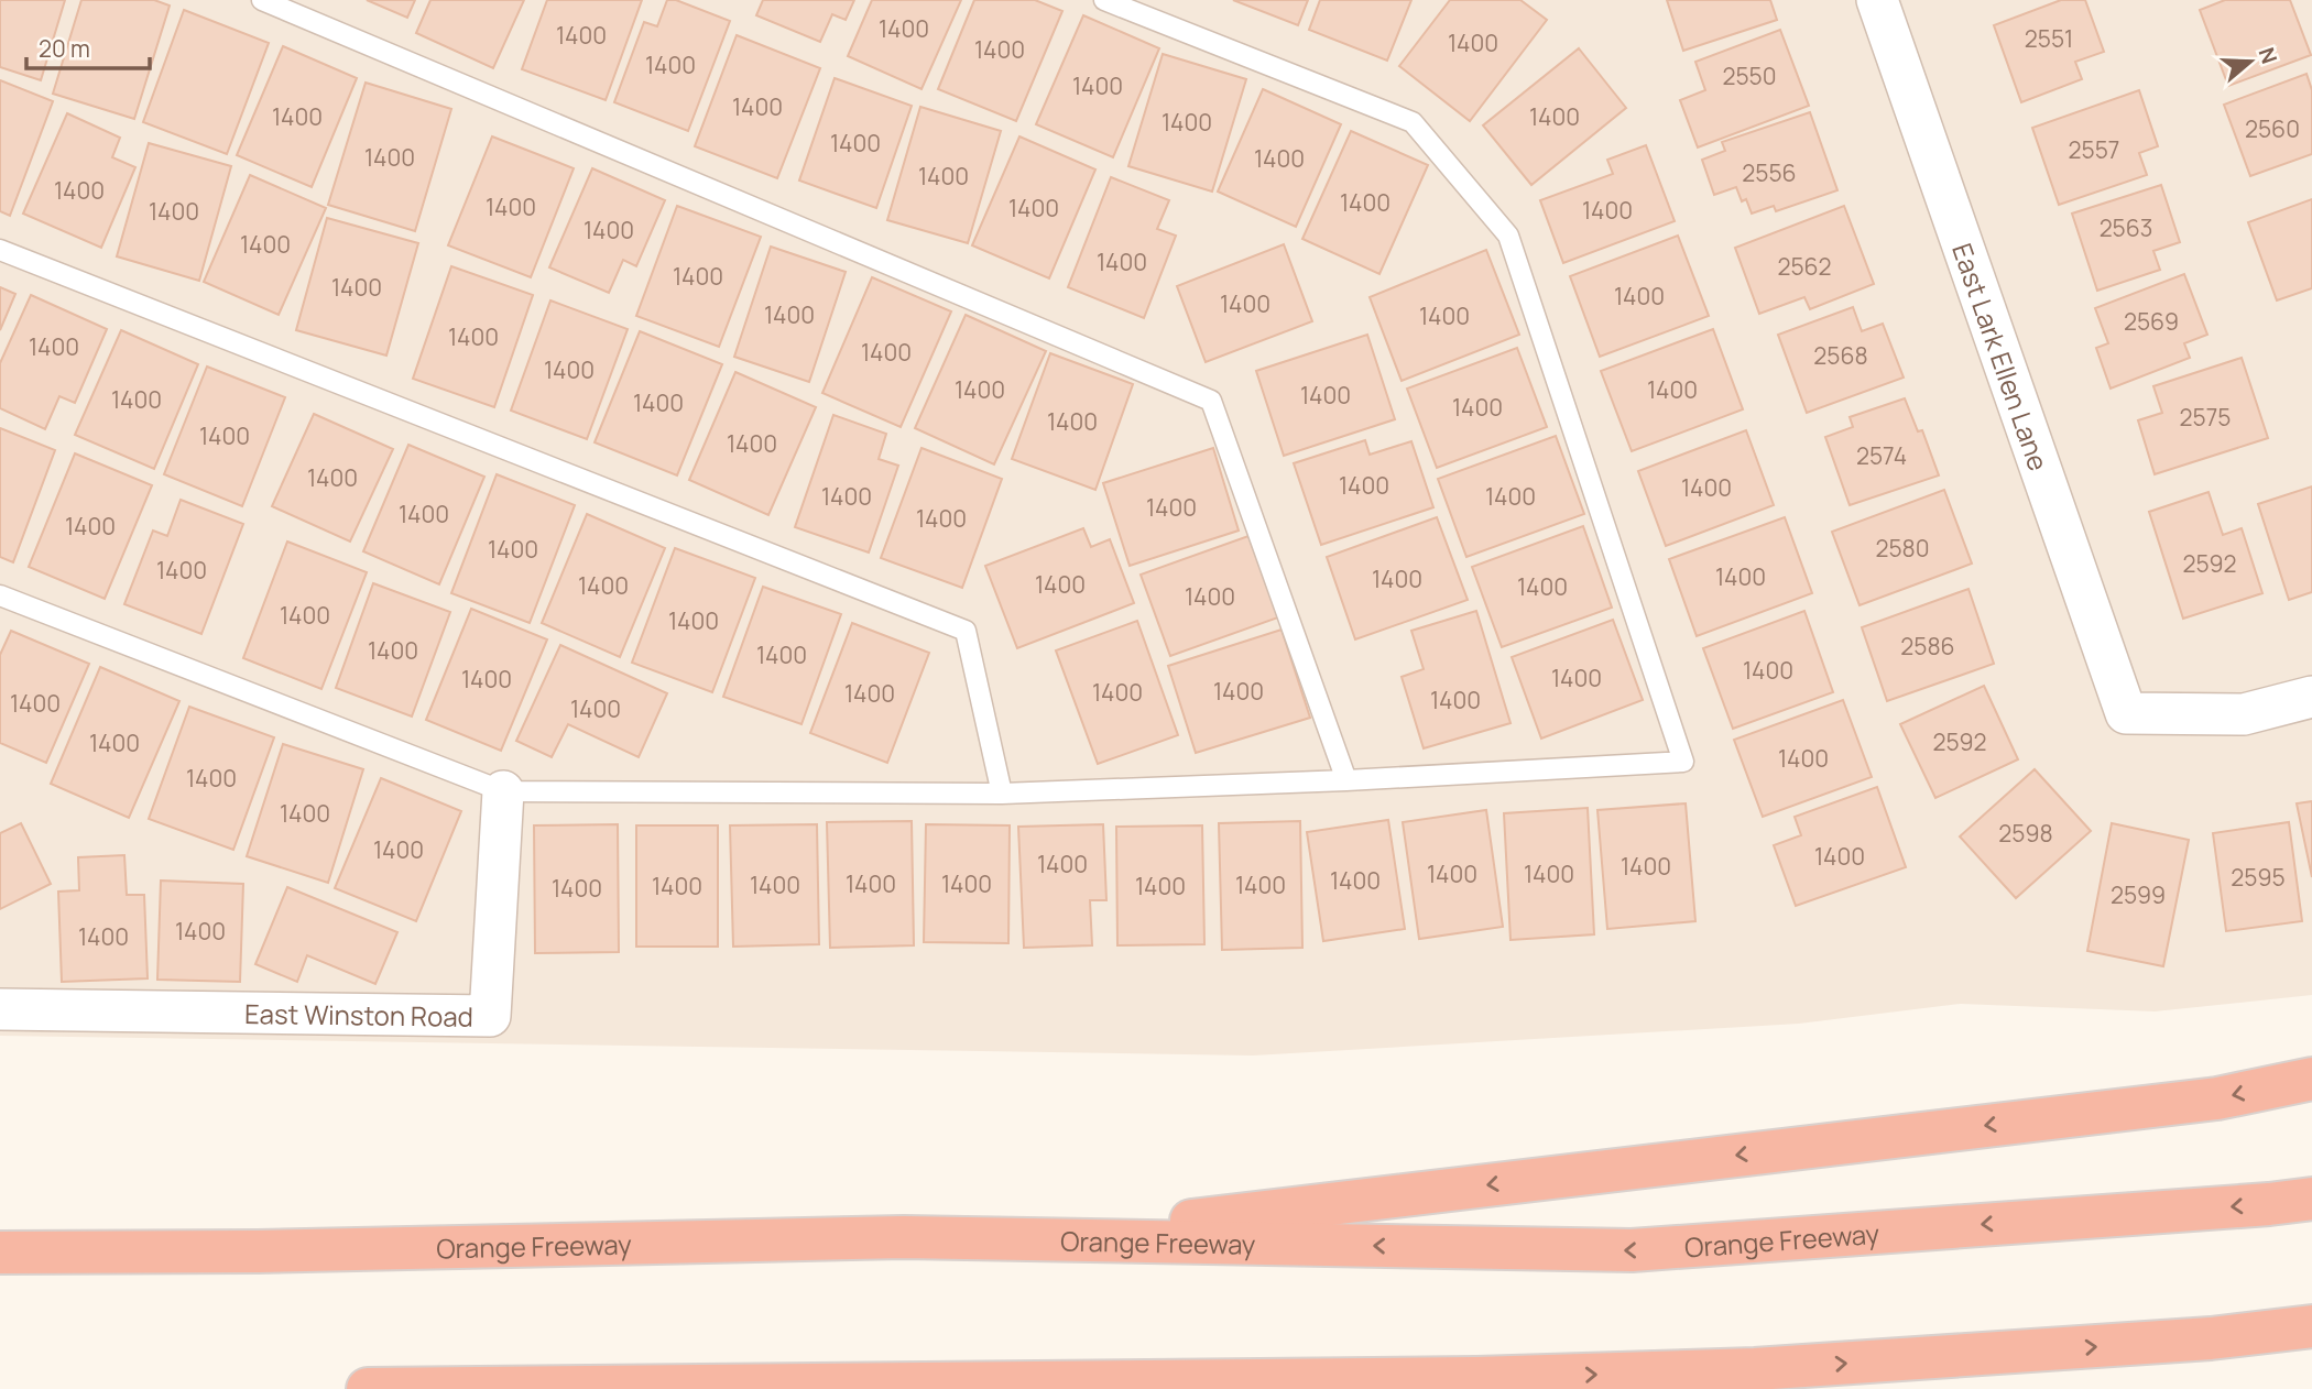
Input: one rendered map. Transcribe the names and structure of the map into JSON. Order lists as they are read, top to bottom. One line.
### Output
{"streets":{"highway":["Orange Freeway"],"street":["East Lark Ellen Lane","East Winston Road"]},"house_numbers":["1400","1400","2551","1400","1400","1400","2550","1400","1400","1400","1400","1400","2560","1400","2557","1400","1400","2556","1400","1400","1400","1400","1400","1400","1400","2563","1400","1400","1400","2562","1400","1400","1400","1400","1400","1400","2569","1400","1400","1400","2568","1400","1400","1400","1400","1400","1400","1400","2575","1400","1400","1400","2574","1400","1400","1400","1400","1400","1400","1400","1400","1400","2580","1400","2592","1400","1400","1400","1400","1400","1400","1400","1400","1400","2586","1400","1400","1400","1400","1400","1400","1400","1400","1400","1400","1400","2592","1400","1400","1400","1400","2598","1400","1400","1400","1400","1400","1400","2595","1400","1400","1400","1400","1400","1400","1400","1400","2599","1400","1400"],"scale_bar":"20 m","north":"right"}
